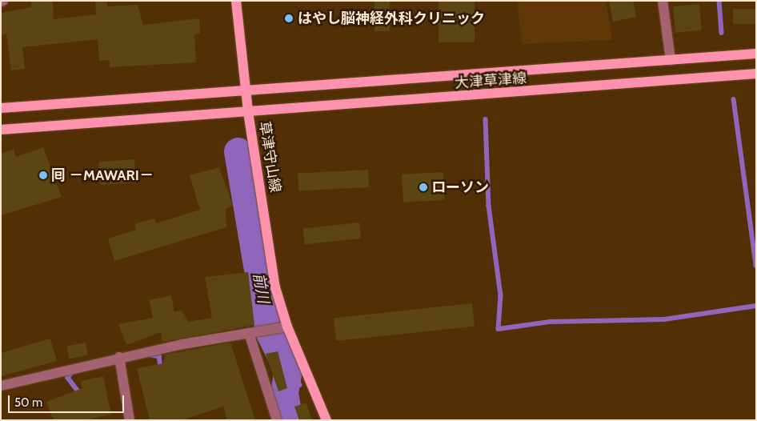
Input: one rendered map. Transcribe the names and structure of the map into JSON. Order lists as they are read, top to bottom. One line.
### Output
{"streets":{"main road":["大津草津線","草津守山線"]},"crossings":[["大津草津線","草津守山線"]],"water":["前川"],"places":["はやし脳神経外科クリニック","囘 －MAWARI－","ローソン"],"scale_bar":"50 m"}
